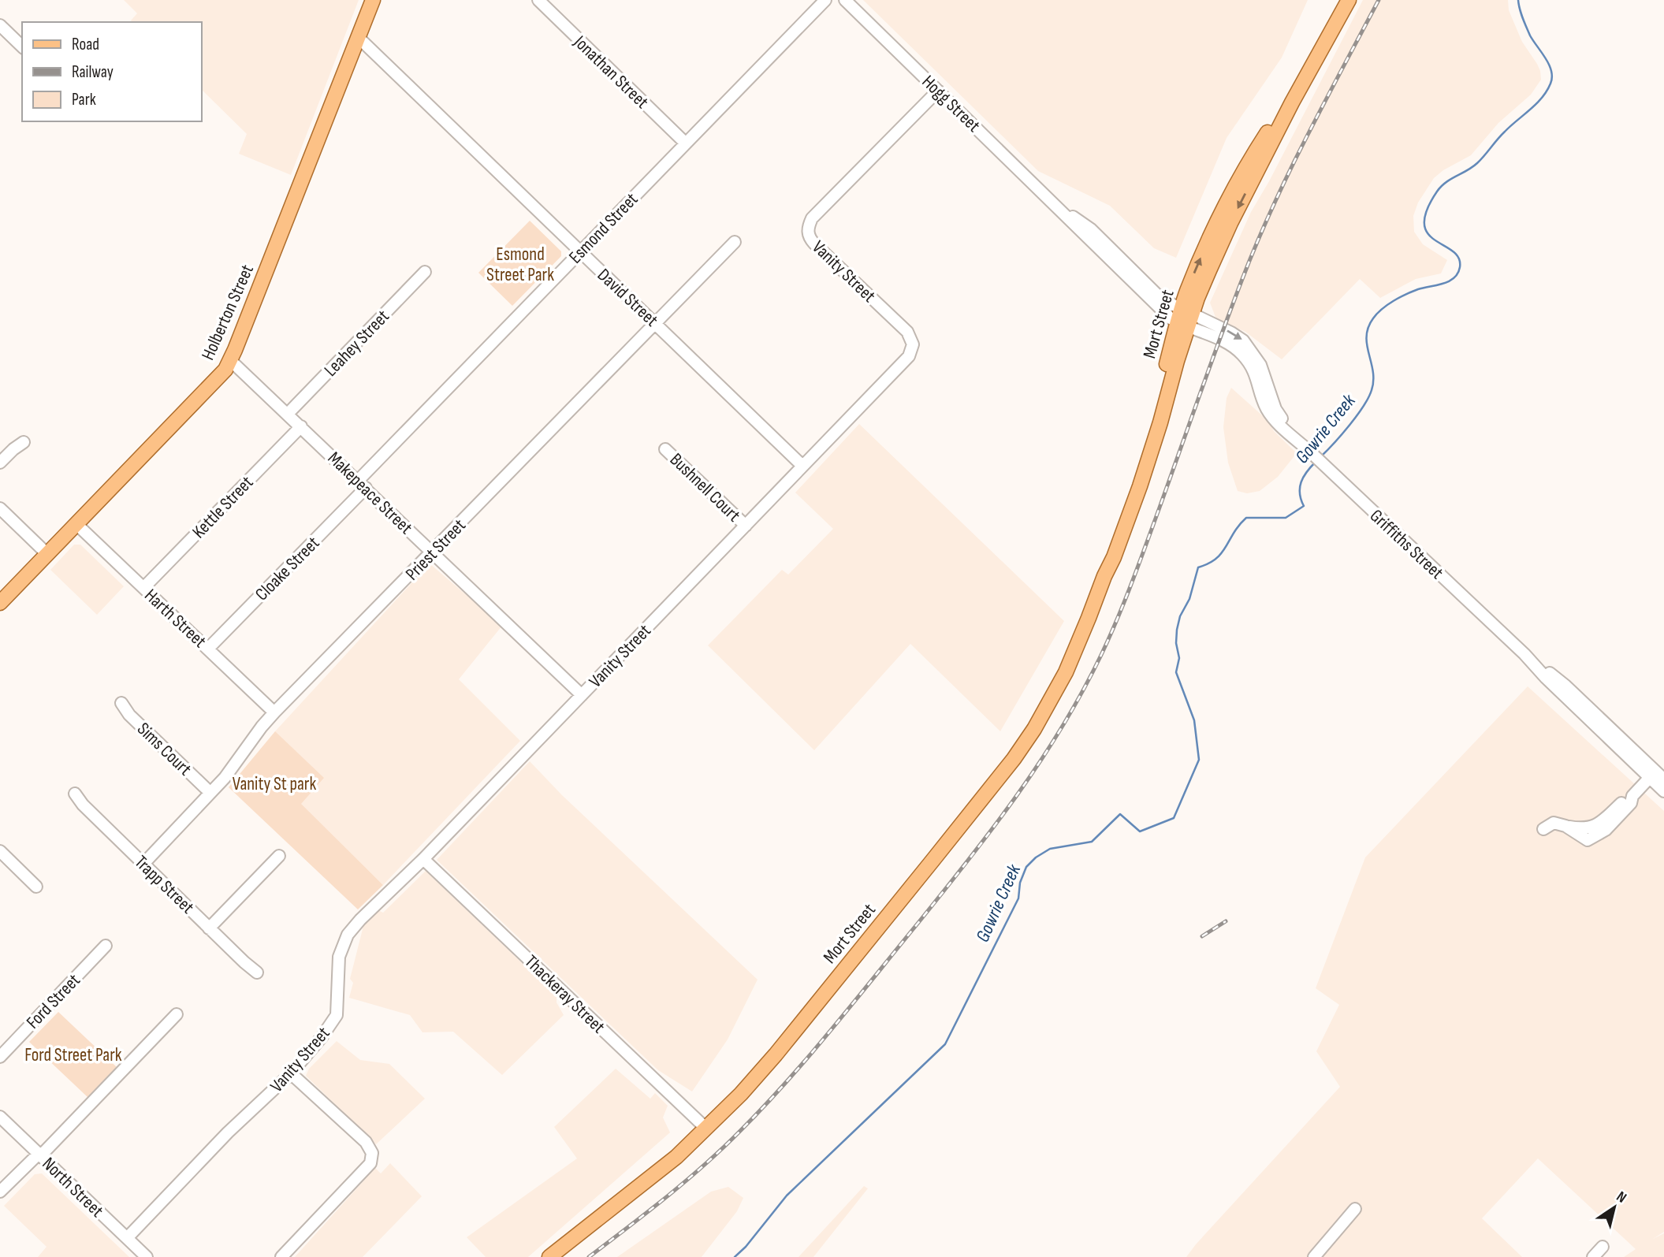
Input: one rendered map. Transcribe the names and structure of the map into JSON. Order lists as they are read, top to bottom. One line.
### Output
{"streets":{"main road":["Holberton Street","Mort Street"],"street":["Jonathan Street","Hogg Street","Esmond Street","Vanity Street","David Street","Leahey Street","Bushnell Court","Makepeace Street","Kettle Street","Griffiths Street","Priest Street","Cloake Street","Harth Street","Sims Court","Trapp Street","Thackeray Street","Ford Street","North Street"]},"crossings":[["Jonathan Street","Esmond Street"],["Hogg Street","Vanity Street"],["Hogg Street","Mort Street"],["Hogg Street","Griffiths Street"],["Esmond Street","David Street"],["Esmond Street","Makepeace Street"],["Esmond Street","Cloake Street"],["Vanity Street","David Street"],["Vanity Street","Bushnell Court"],["Vanity Street","Makepeace Street"],["Vanity Street","Thackeray Street"],["Vanity Street","North Street"],["David Street","Holberton Street"],["David Street","Priest Street"],["Holberton Street","Makepeace Street"],["Holberton Street","Harth Street"],["Mort Street","Griffiths Street"],["Mort Street","Thackeray Street"],["Leahey Street","Makepeace Street"],["Makepeace Street","Kettle Street"],["Makepeace Street","Priest Street"],["Makepeace Street","Cloake Street"],["Kettle Street","Harth Street"],["Priest Street","Harth Street"],["Priest Street","Sims Court"],["Priest Street","Trapp Street"],["Cloake Street","Harth Street"]],"water":["Gowrie Creek"],"parks":["Esmond Street Park","Vanity St park","Ford Street Park"],"legend":["Road","Railway","Park"],"north":"top right"}
